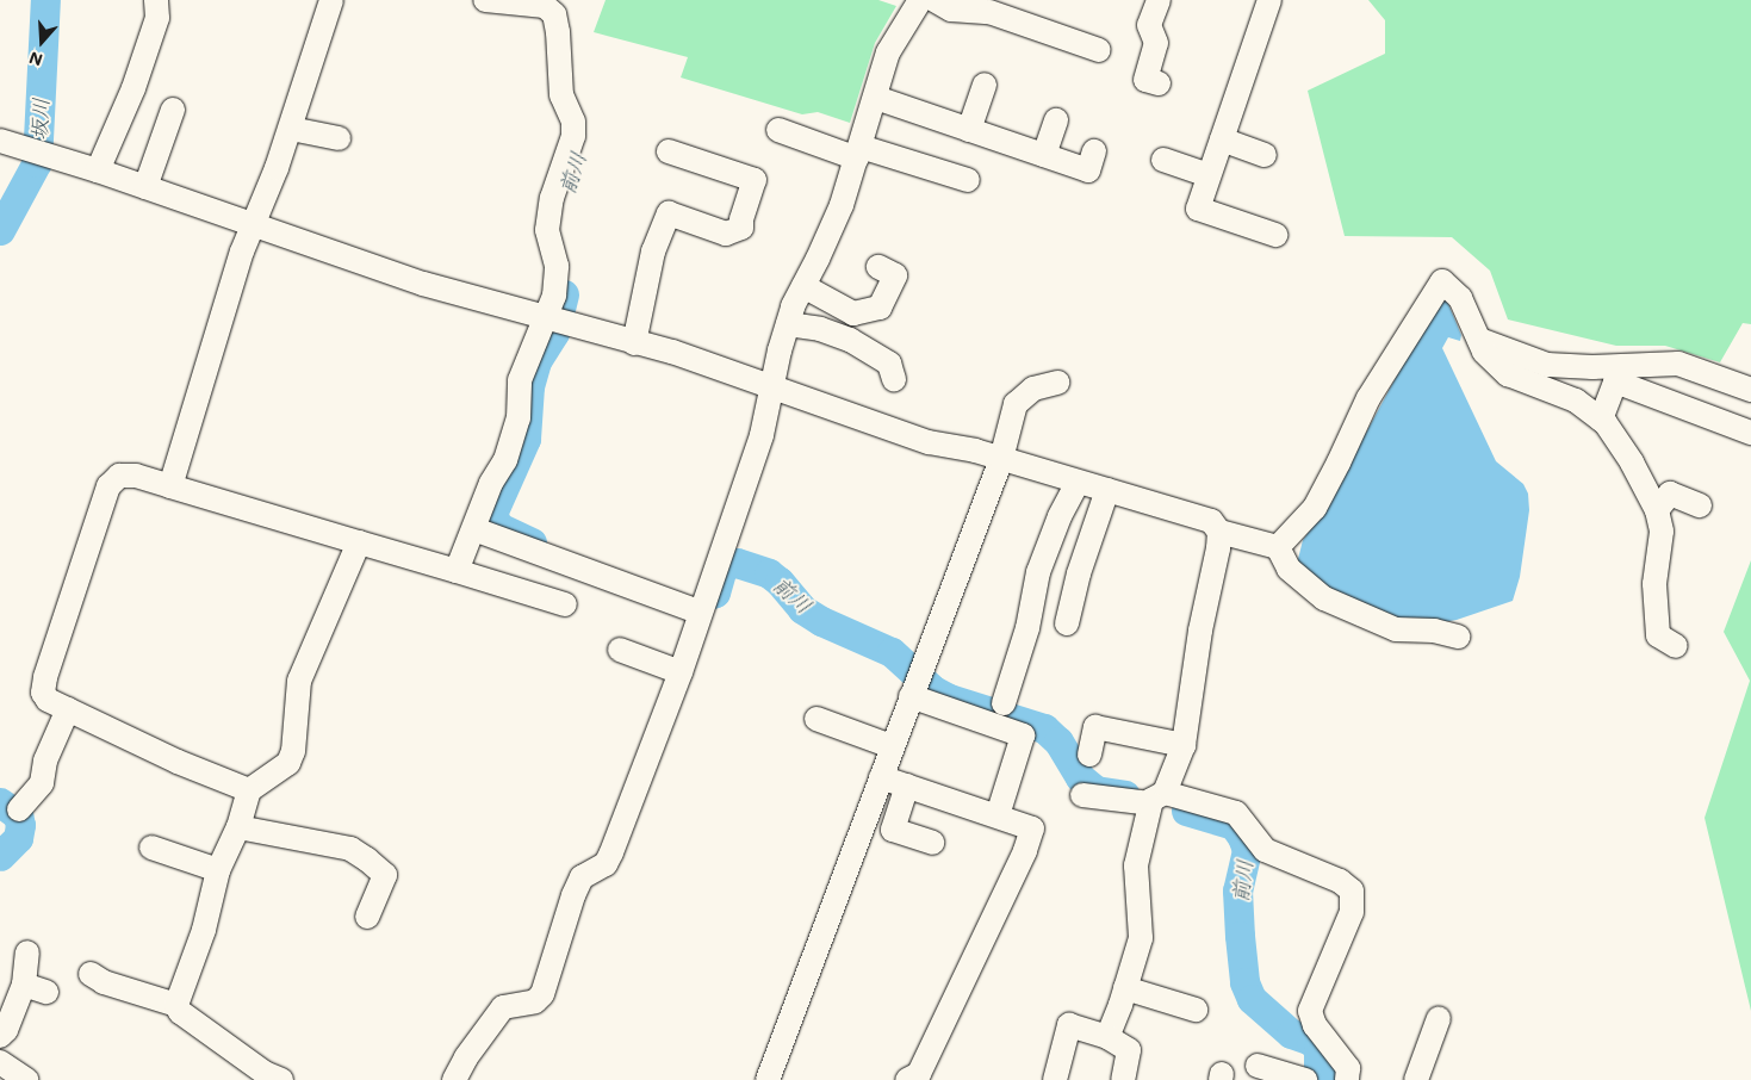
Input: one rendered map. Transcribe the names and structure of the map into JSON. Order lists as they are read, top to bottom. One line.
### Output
{"water":["坂川","前川"],"north":"bottom"}
